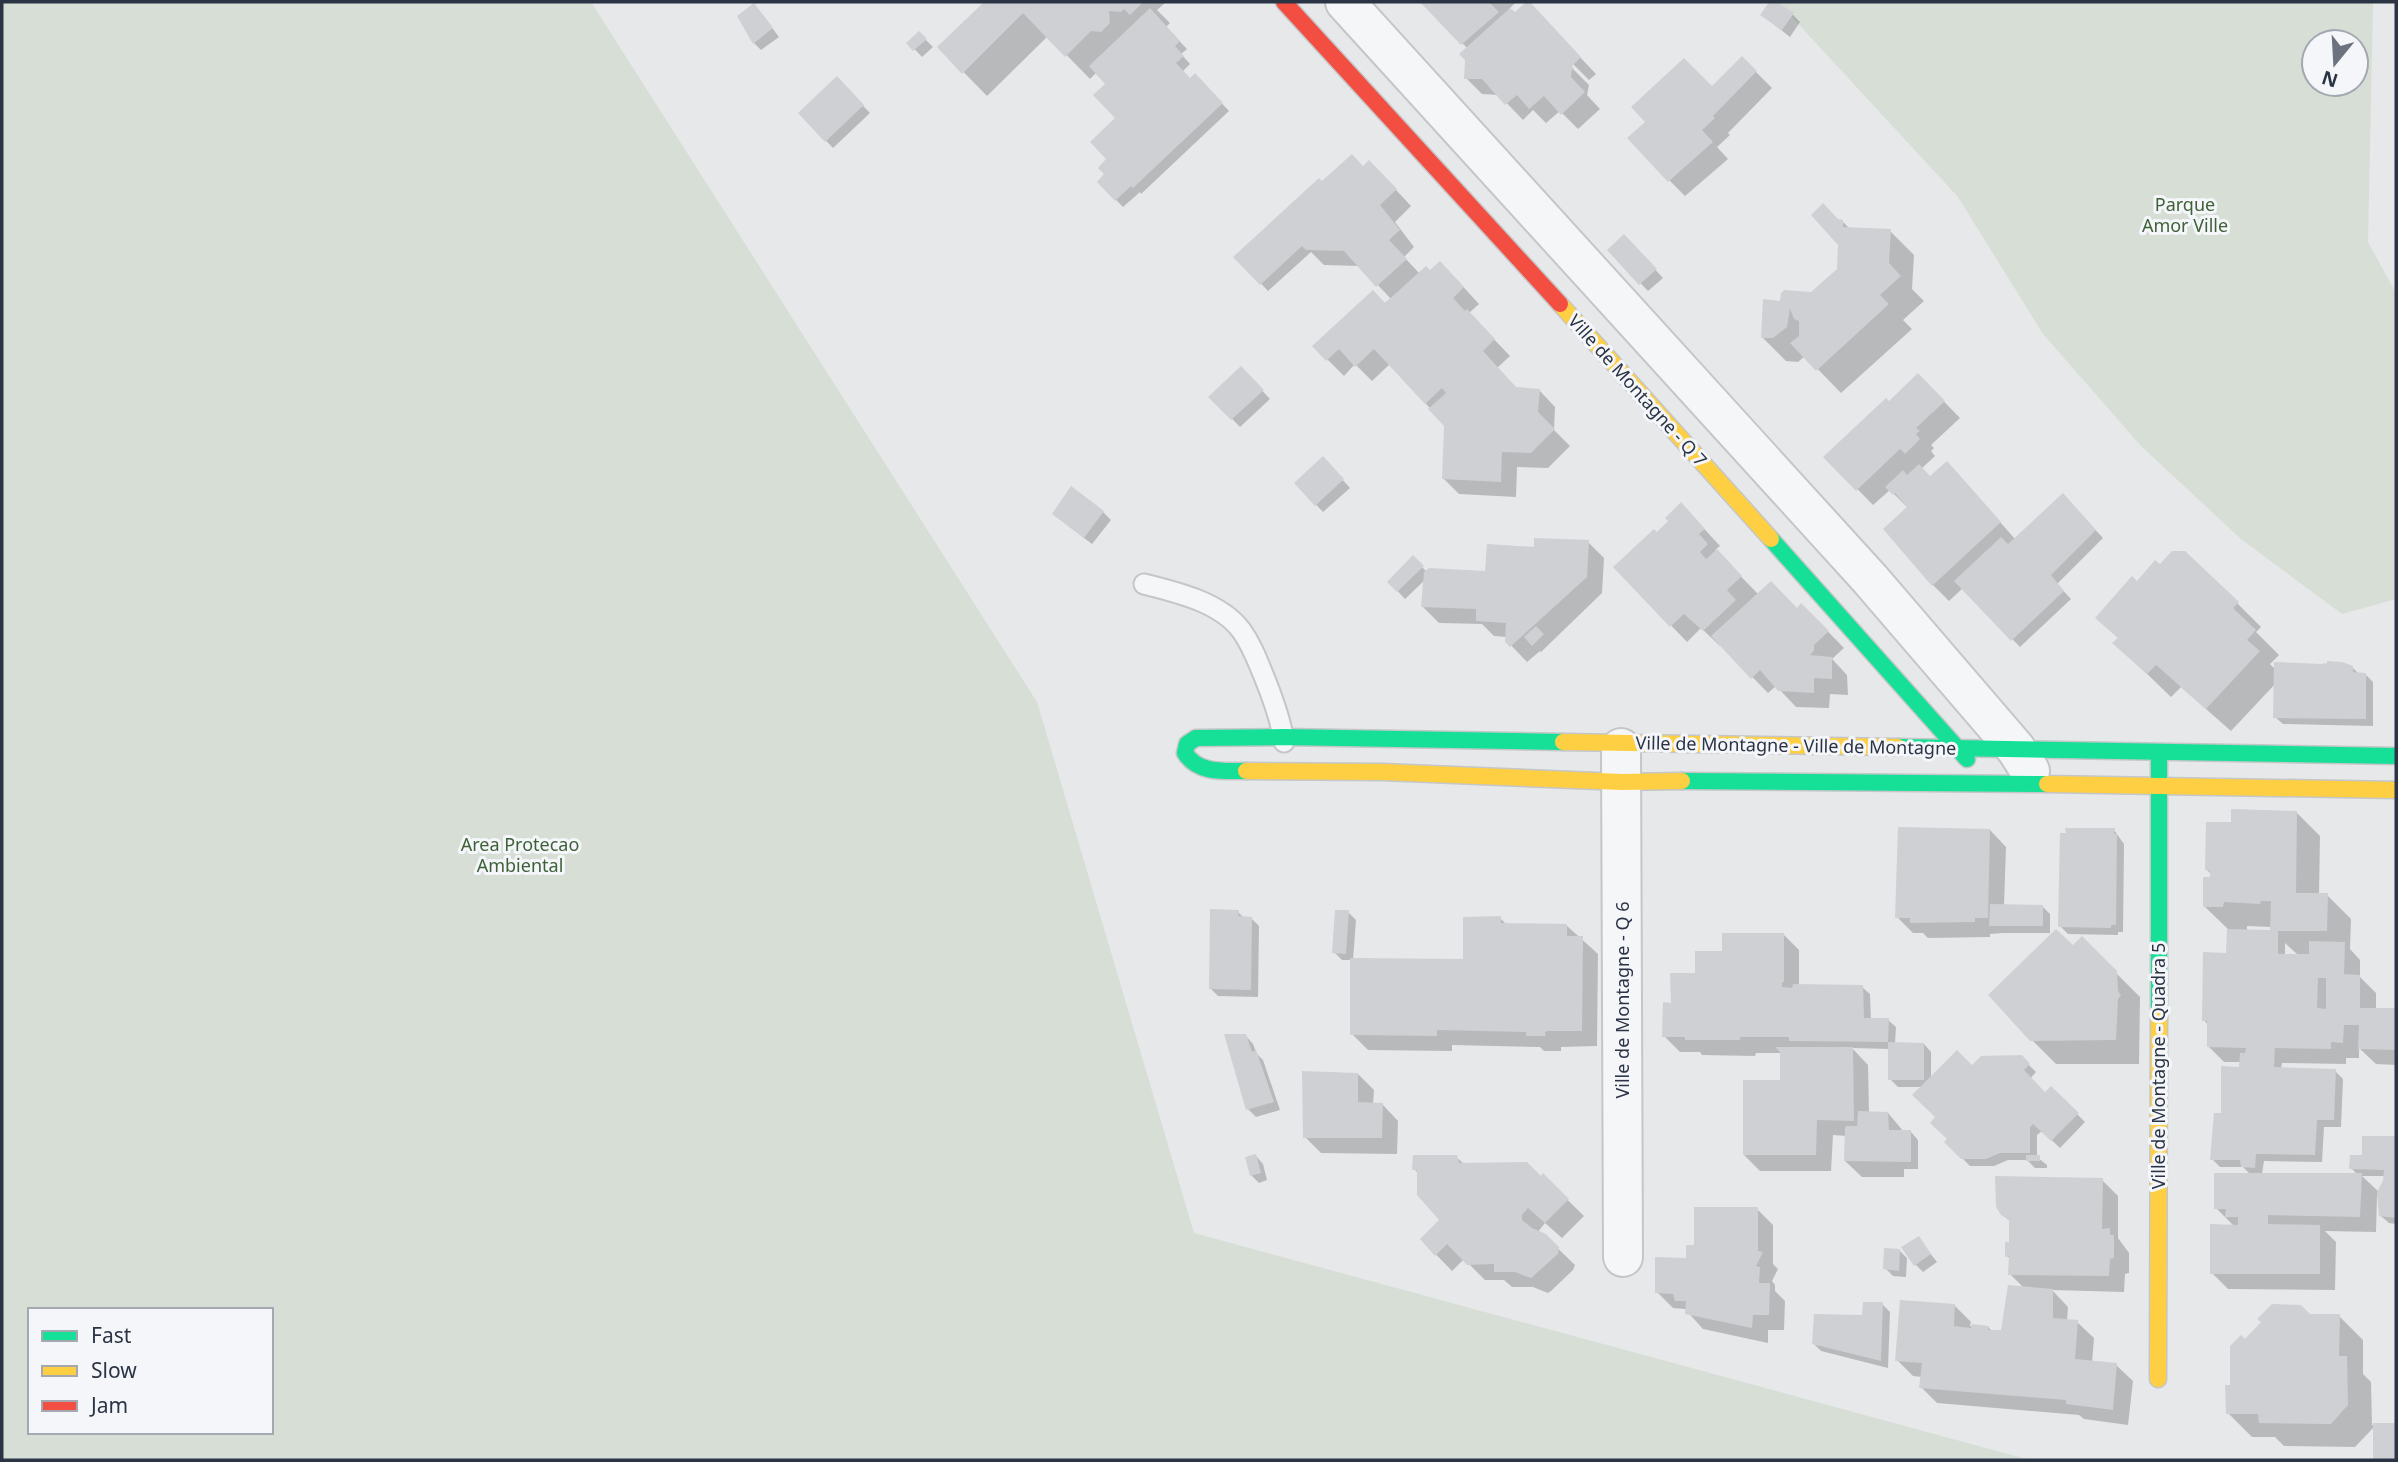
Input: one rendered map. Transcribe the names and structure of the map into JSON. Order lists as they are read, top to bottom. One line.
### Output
{"streets":{"street":["Ville de Montagne - Q 7","Ville de Montagne - Ville de Montagne","Ville de Montagne - Q 6","Ville de Montagne - Quadra 5"]},"crossings":[["Ville de Montagne - Q 7","Ville de Montagne - Ville de Montagne"],["Ville de Montagne - Ville de Montagne","Ville de Montagne - Q 6"],["Ville de Montagne - Ville de Montagne","Ville de Montagne - Quadra 5"]],"parks":["Parque Amor Ville","Area Protecao Ambiental"],"legend":["Fast","Slow","Jam"],"north":"bottom"}
